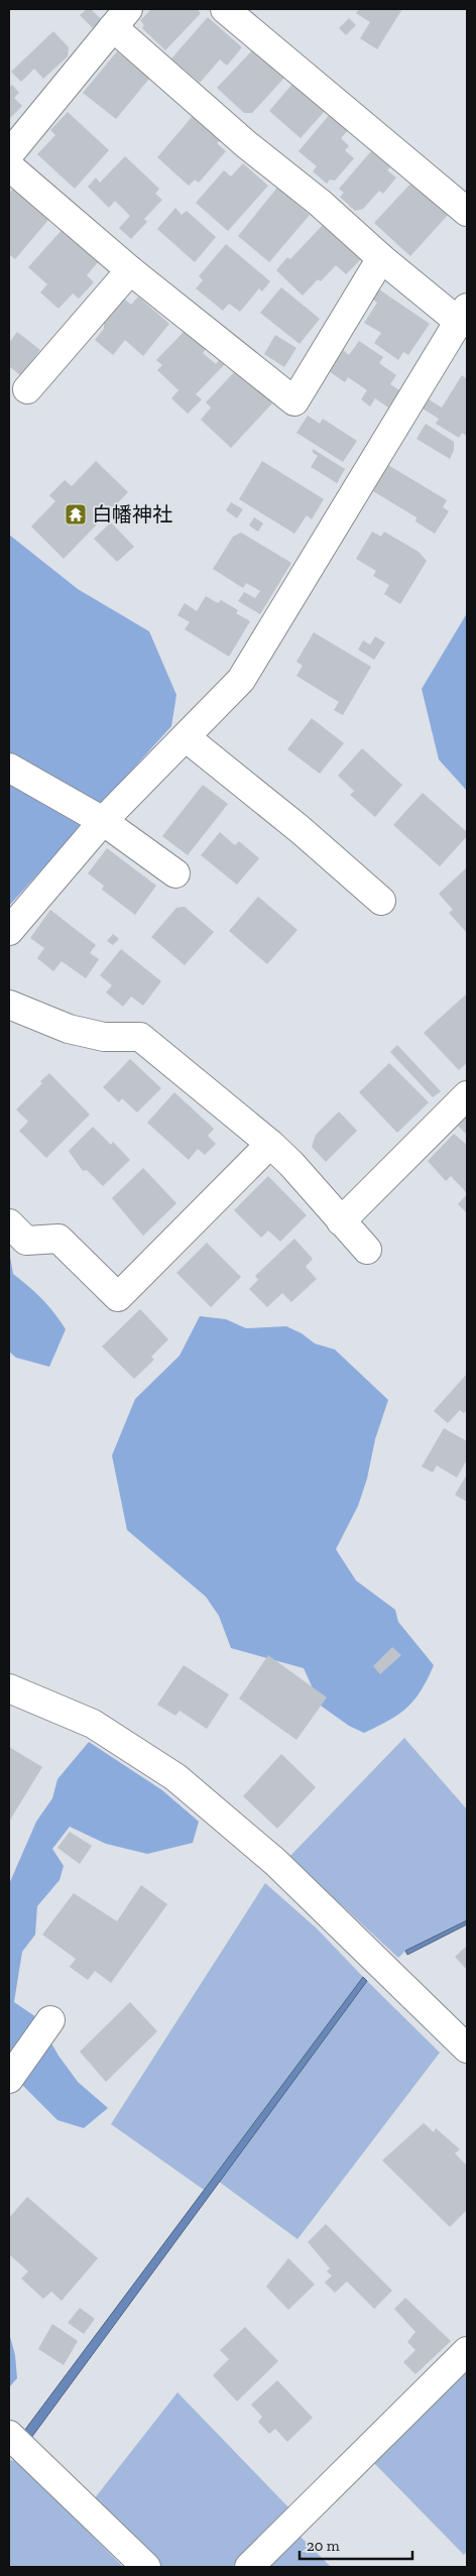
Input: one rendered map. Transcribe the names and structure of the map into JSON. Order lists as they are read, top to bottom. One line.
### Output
{"places":{"temple":["白幡神社"]},"scale_bar":"20 m"}
